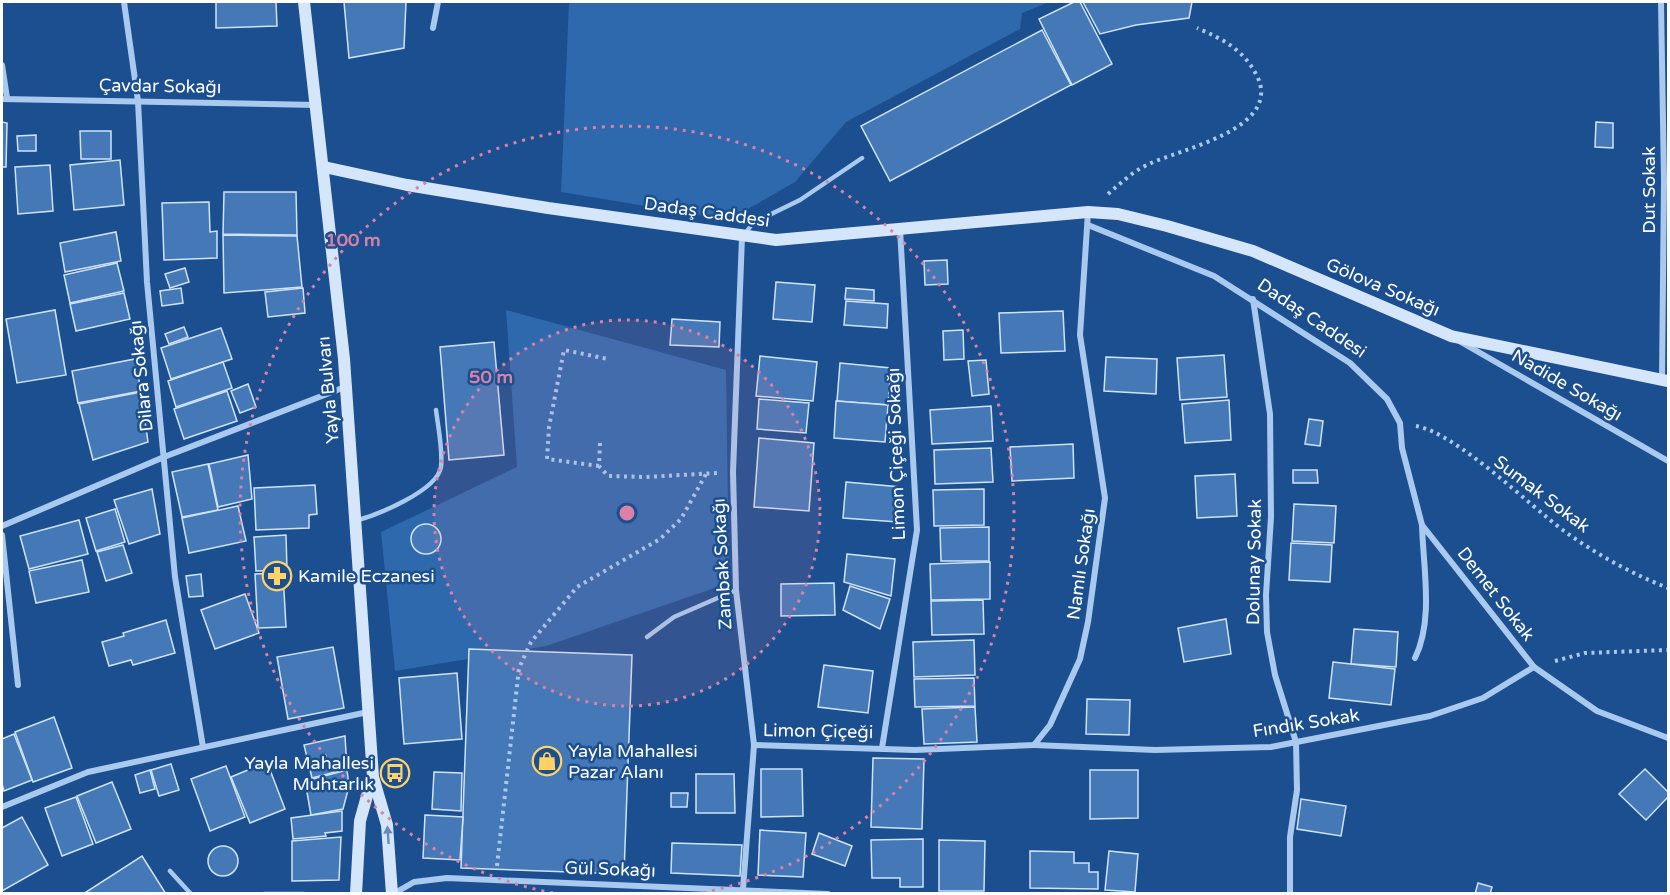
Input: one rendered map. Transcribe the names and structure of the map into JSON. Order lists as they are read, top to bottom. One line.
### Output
{"streets":{"street":["Çavdar Sokağı","Dut Sokak","Dadaş Caddesi","Gölova Sokağı","Dilara Sokağı","Nadide Sokağı","Yayla Bulvarı","Limon Çiçeği Sokağı","Dolunay Sokak","Zambak Sokağı","Namlı Sokağı","Demet Sokak","Fındık Sokak","Limon Çiçeği","Gül Sokağı"],"path":["Sumak Sokak"]},"crossings":[["Çavdar Sokağı","Dilara Sokağı"],["Çavdar Sokağı","Yayla Bulvarı"],["Dut Sokak","Gölova Sokağı"],["Dadaş Caddesi","Gölova Sokağı"],["Dadaş Caddesi","Yayla Bulvarı"],["Dadaş Caddesi","Limon Çiçeği Sokağı"],["Dadaş Caddesi","Sumak Sokak"],["Dadaş Caddesi","Dolunay Sokak"],["Dadaş Caddesi","Zambak Sokağı"],["Dadaş Caddesi","Namlı Sokağı"],["Dadaş Caddesi","Demet Sokak"],["Gölova Sokağı","Nadide Sokağı"],["Gölova Sokağı","Namlı Sokağı"],["Yayla Bulvarı","Gül Sokağı"],["Limon Çiçeği Sokağı","Limon Çiçeği"],["Dolunay Sokak","Fındık Sokak"],["Zambak Sokağı","Limon Çiçeği"],["Zambak Sokağı","Gül Sokağı"],["Namlı Sokağı","Fındık Sokak"],["Demet Sokak","Fındık Sokak"]],"places":{"pharmacy":["Kamile Eczanesi"],"shop":["Yayla Mahallesi Pazar Alanı"],"bus stop":["Yayla Mahallesi Muhtarlık"]},"rings":["100 m","50 m"]}
